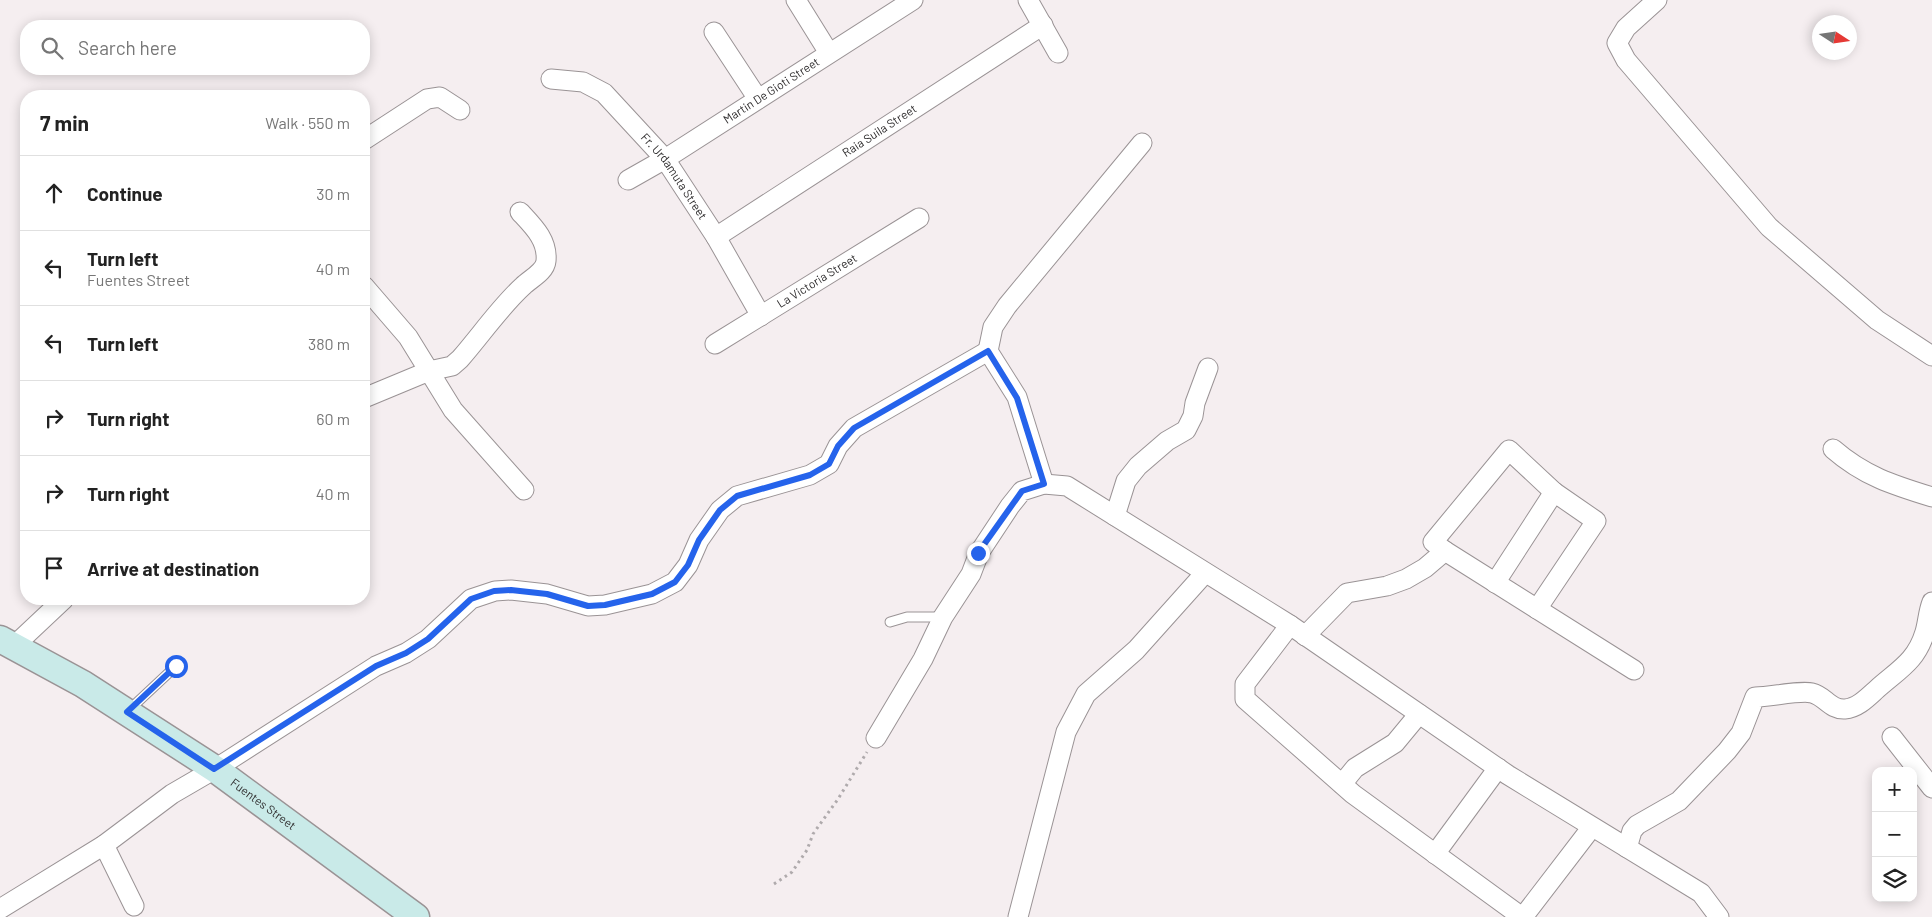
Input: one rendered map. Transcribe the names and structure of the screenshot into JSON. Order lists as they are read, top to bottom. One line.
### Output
{"streets":{"street":["Martin De Gioti Street","Raia Suila Street","Fr. Urdamuta Street","La Victoria Street","Fuentes Street"]},"crossings":[["Martin De Gioti Street","Fr. Urdamuta Street"],["Raia Suila Street","Fr. Urdamuta Street"],["Fr. Urdamuta Street","La Victoria Street"]],"north":"right","page":{"search":"Search here","heading":["7 min","Walk · 550 m"],"list":[["Continue","30 m"],["Turn left","Fuentes Street","40 m"],["Turn left","380 m"],["Turn right","60 m"],["Turn right","40 m"],"Arrive at destination"],"map_buttons":["+","−"]}}
